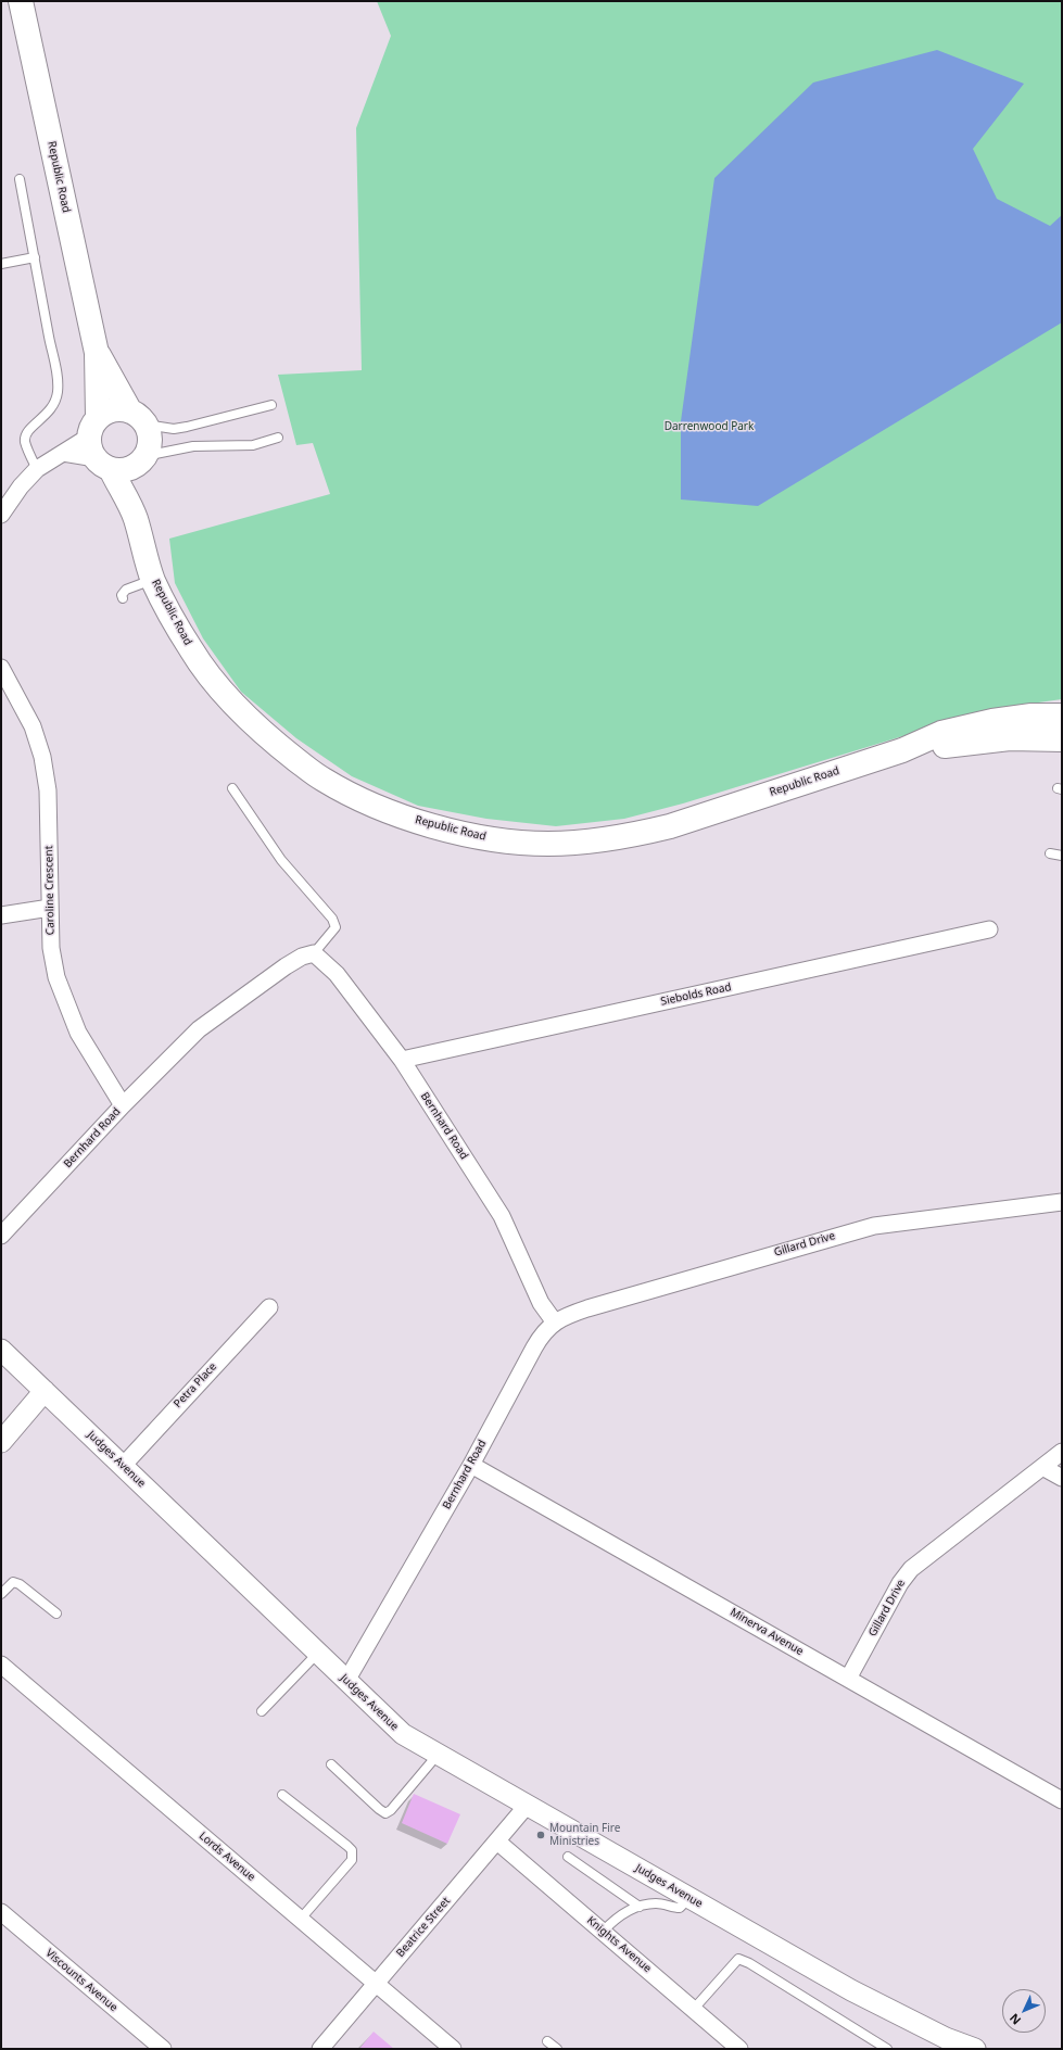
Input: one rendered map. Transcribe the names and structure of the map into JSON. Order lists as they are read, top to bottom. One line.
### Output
{"streets":{"main road":["Republic Road"],"street":["Caroline Crescent","Siebolds Road","Bernhard Road","Gillard Drive","Petra Place","Judges Avenue","Minerva Avenue","Lords Avenue","Beatrice Street","Knights Avenue","Viscounts Avenue"]},"crossings":[["Caroline Crescent","Bernhard Road"],["Siebolds Road","Bernhard Road"],["Bernhard Road","Gillard Drive"],["Bernhard Road","Judges Avenue"],["Bernhard Road","Minerva Avenue"],["Gillard Drive","Minerva Avenue"],["Petra Place","Judges Avenue"],["Judges Avenue","Beatrice Street"],["Lords Avenue","Beatrice Street"],["Beatrice Street","Knights Avenue"]],"parks":["Darrenwood Park"],"places":["Mountain Fire Ministries"],"north":"bottom left"}
